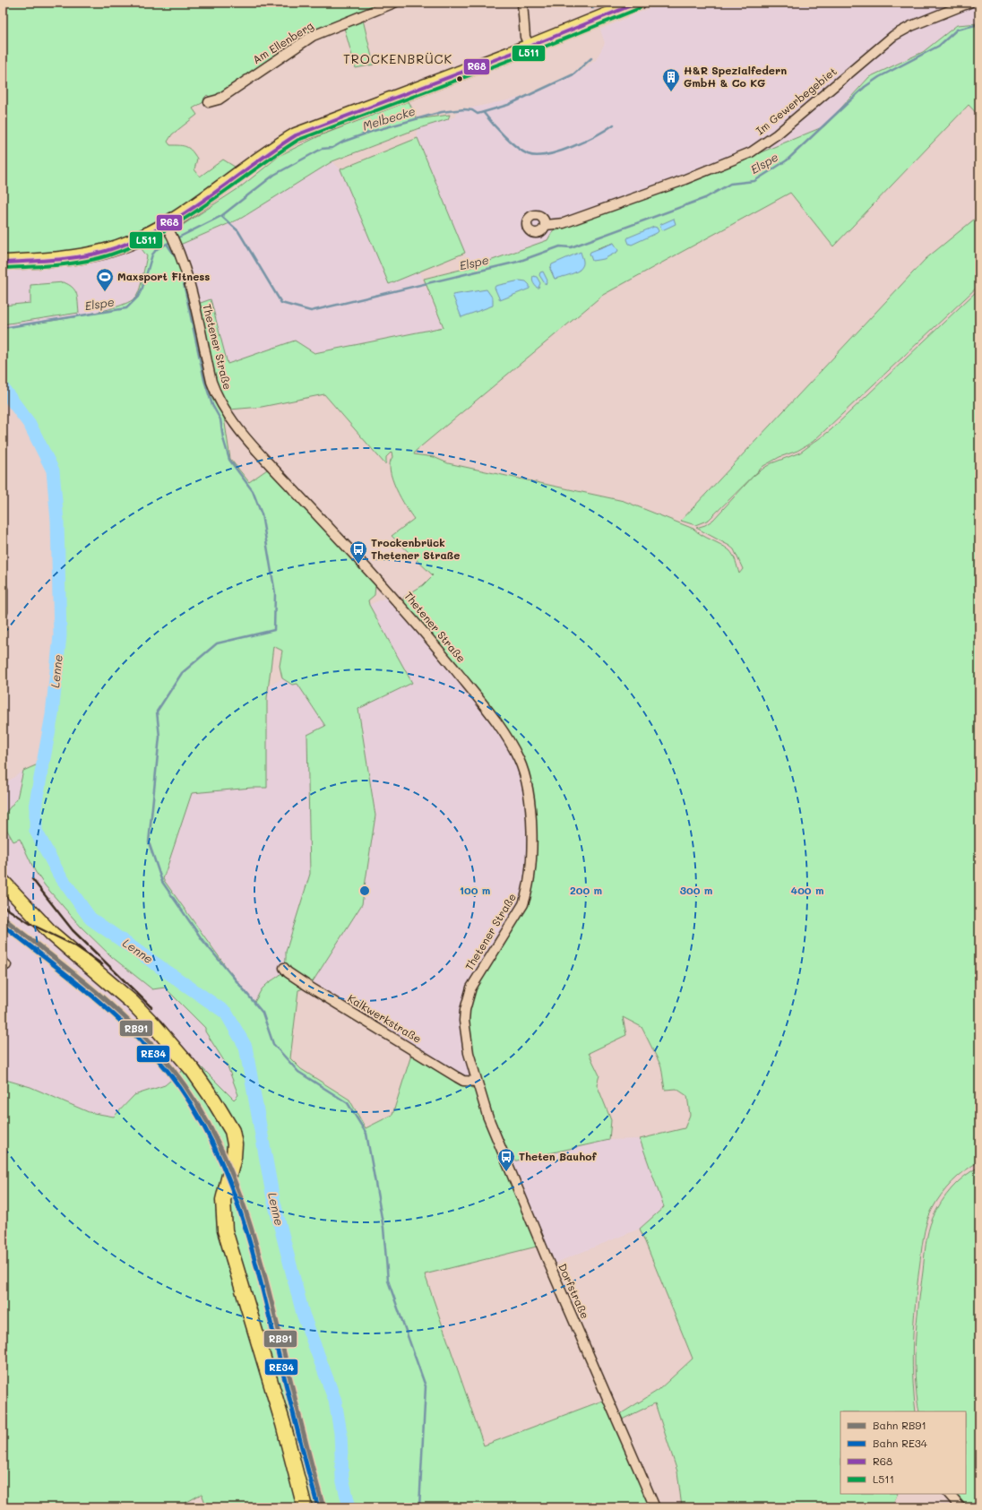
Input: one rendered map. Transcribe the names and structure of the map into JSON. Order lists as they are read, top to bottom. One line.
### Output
{"streets":{"street":["Am Ellenberg","Im Gewerbegebiet","Thetener Straße","Kalkwerkstraße","Dorfstraße"]},"crossings":[["Thetener Straße","Kalkwerkstraße"],["Thetener Straße","Dorfstraße"],["Kalkwerkstraße","Dorfstraße"]],"districts":["TROCKENBRÜCK"],"water":["Melbecke","Elspe","Lenne"],"places":{"building":["H&R Spezialfedern GmbH & Co KG"],"sports":["Maxsport Fitness"],"bus stop":["Trockenbrück Thetener Straße","Theten Bauhof"]},"lines":["transit line R68","transit line L511","rail line RB91","rail line RE34"],"legend":["Bahn RB91","Bahn RE34","R68","L511"],"rings":["100 m","200 m","300 m","400 m"]}
